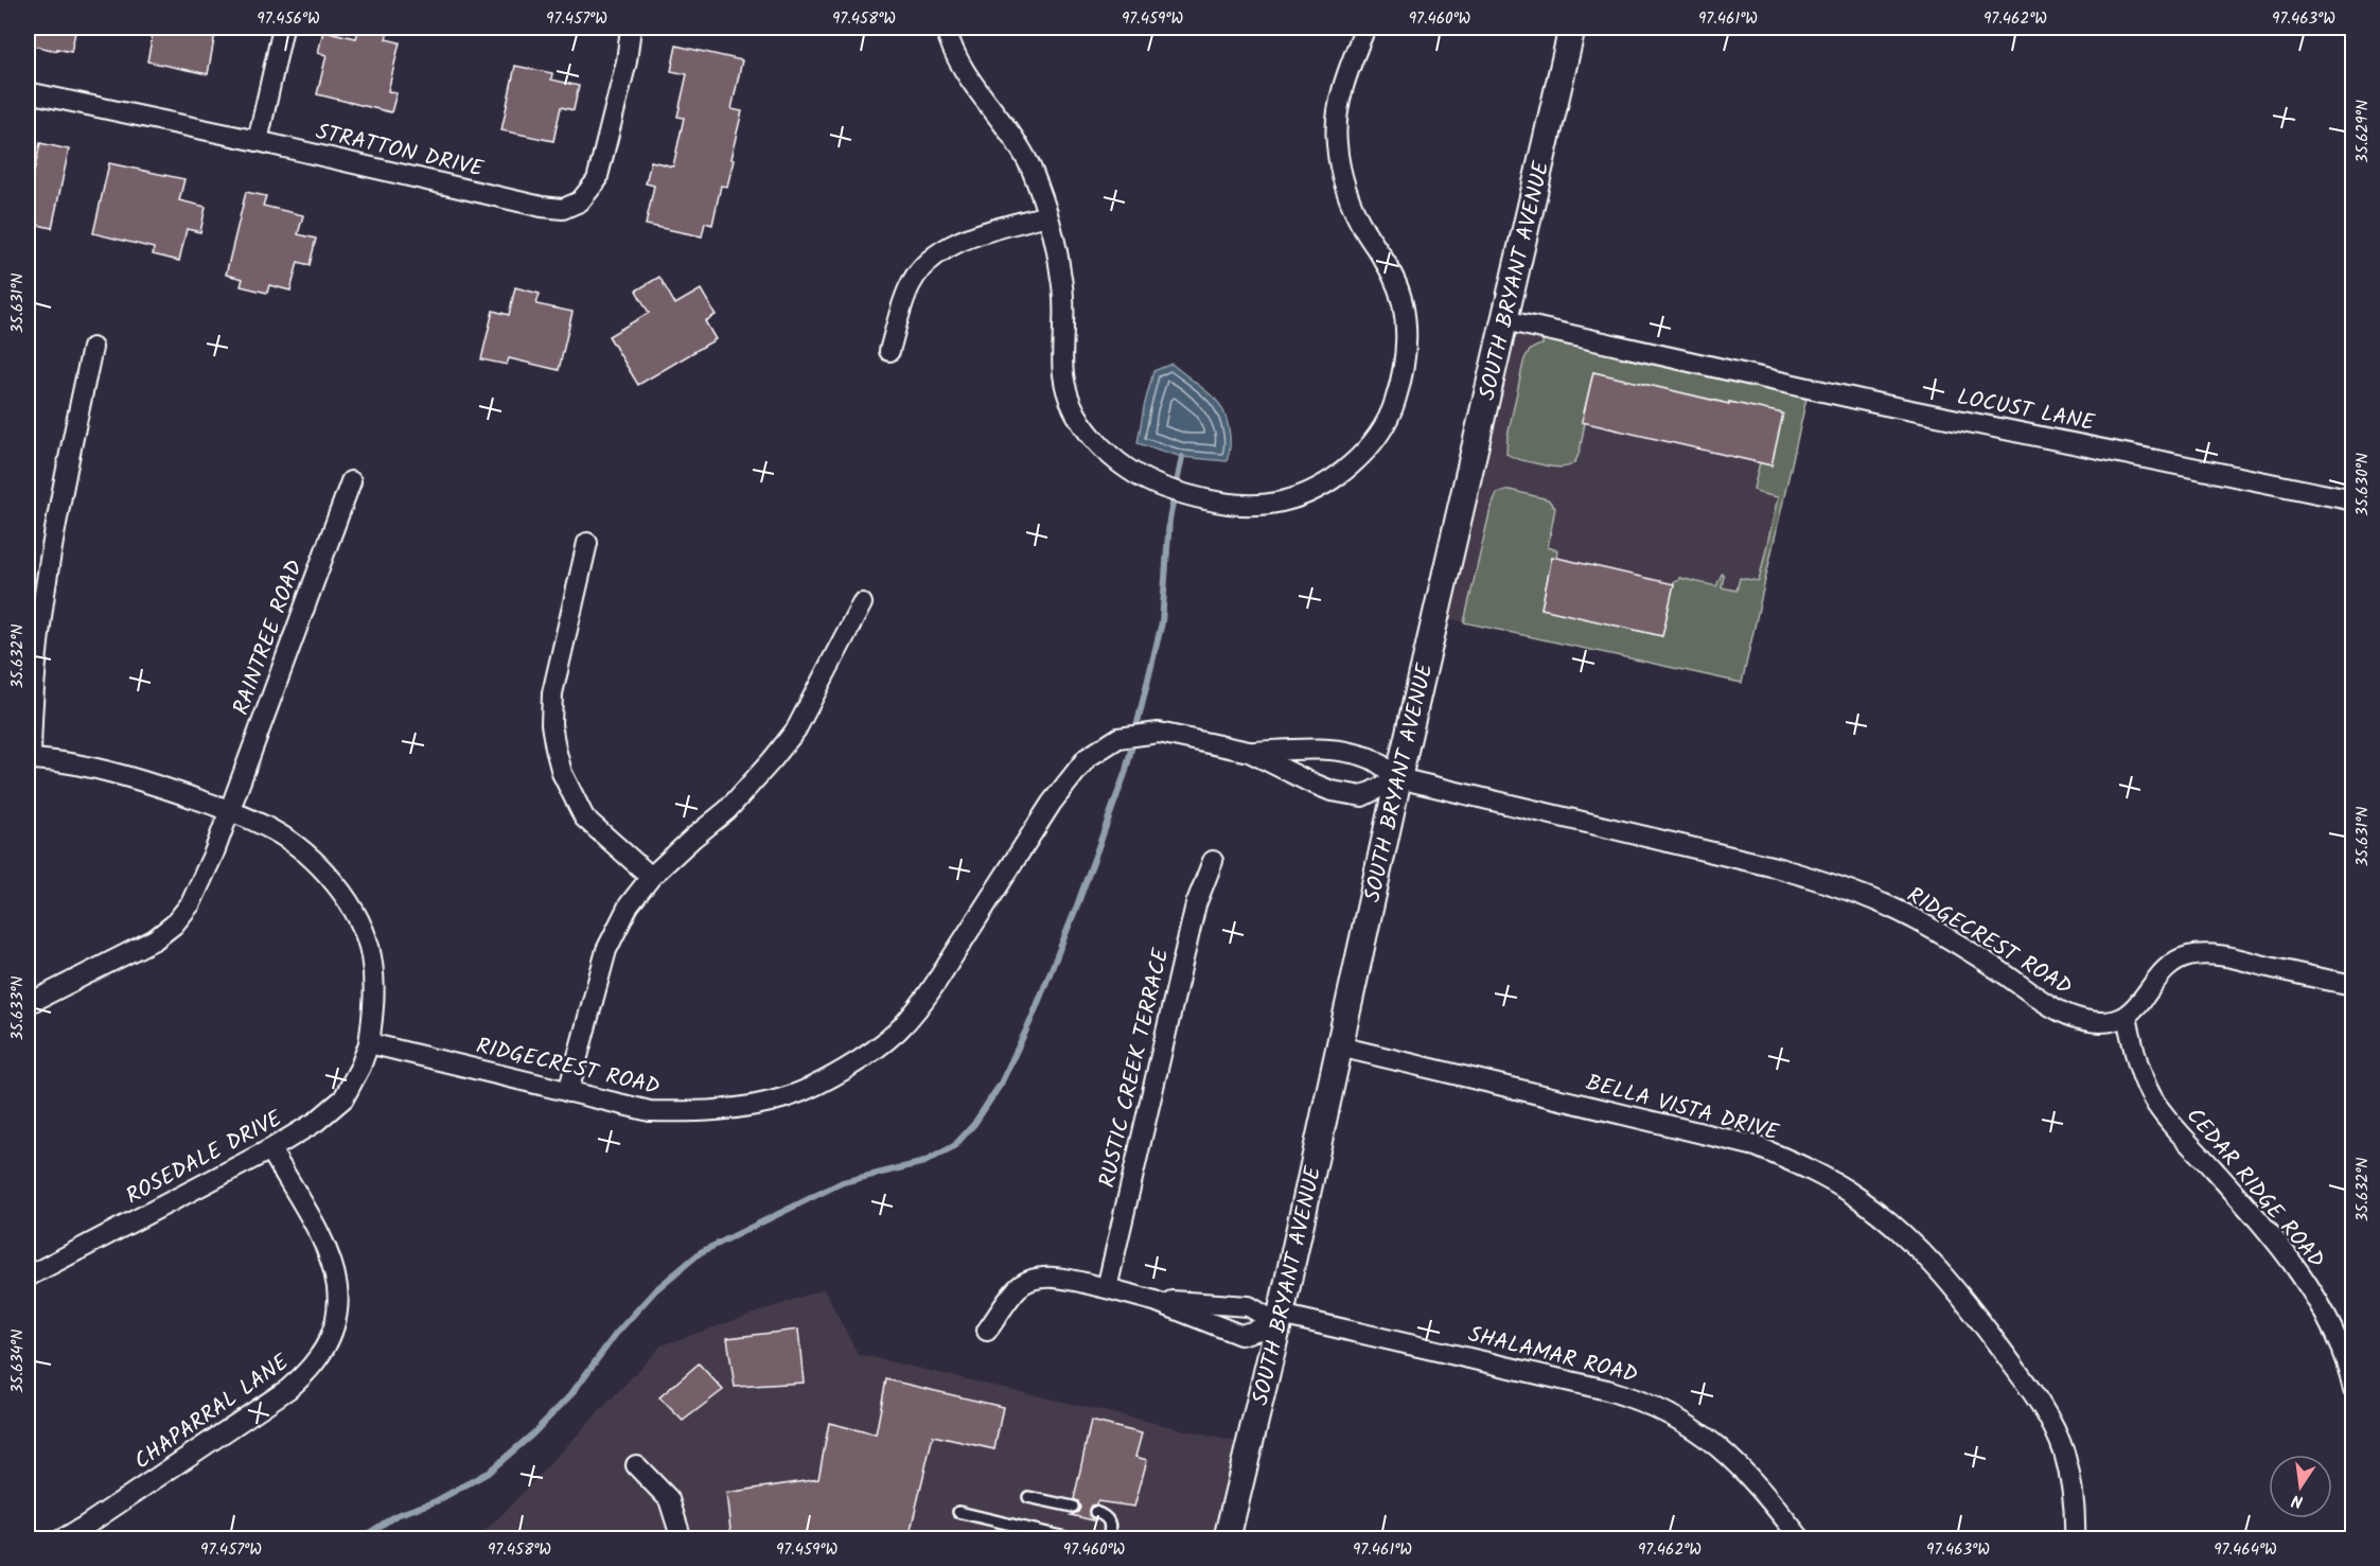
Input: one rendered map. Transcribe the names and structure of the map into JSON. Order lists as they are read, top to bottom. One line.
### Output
{"streets":{"street":["STRATTON DRIVE","SOUTH BRYANT AVENUE","LOCUST LANE","RAINTREE ROAD","RIDGECREST ROAD","RUSTIC CREEK TERRACE","BELLA VISTA DRIVE","ROSEDALE DRIVE","CEDAR RIDGE ROAD","SHALAMAR ROAD","CHAPARRAL LANE"]},"crossings":[["SOUTH BRYANT AVENUE","LOCUST LANE"],["SOUTH BRYANT AVENUE","RIDGECREST ROAD"],["SOUTH BRYANT AVENUE","BELLA VISTA DRIVE"],["SOUTH BRYANT AVENUE","SHALAMAR ROAD"],["RIDGECREST ROAD","ROSEDALE DRIVE"],["RIDGECREST ROAD","CEDAR RIDGE ROAD"],["ROSEDALE DRIVE","CHAPARRAL LANE"]],"north":"bottom","coordinates":["97.456°W","97.457°W","97.458°W","97.459°W","97.460°W","97.461°W","97.462°W","97.463°W","35.629°N","35.631°N","35.630°N","35.632°N","35.633°N","35.634°N","97.464°W"]}
